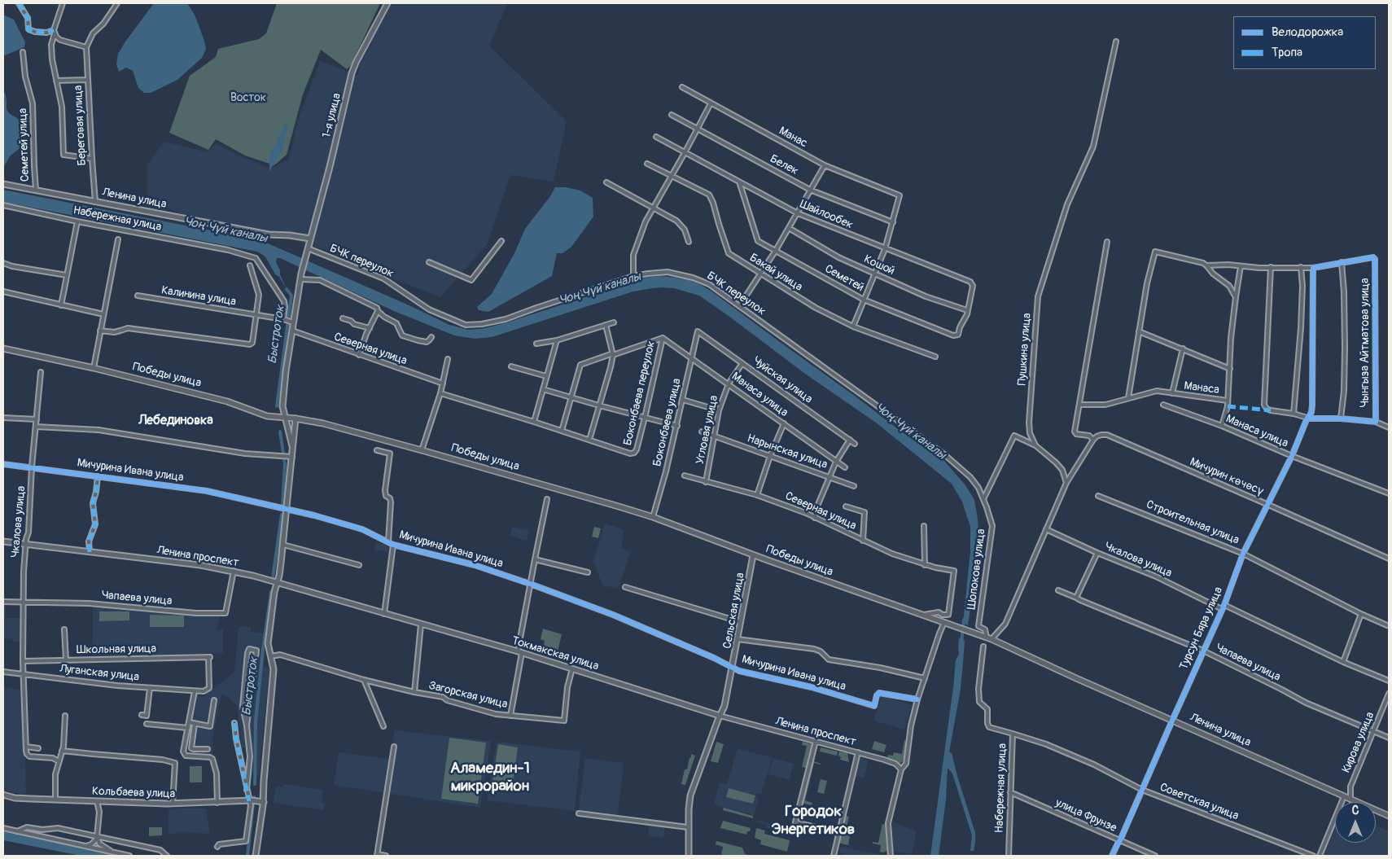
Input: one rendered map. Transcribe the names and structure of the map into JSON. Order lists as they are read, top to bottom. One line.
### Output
{"streets":{"main road":["1-я улица","Ленина улица","Победы улица","Ленина проспект","Сельская улица","Токмакская улица","Кольбаева улица"],"street":["Береговая улица","Манас","Семетей улица","Белек","Шайлообек","Набережная улица","БЧК переулок","Кошой","Бакай улица","Семетей","Калинина улица","Чынгыза Айтматова улица","Северная улица","Пушкина улица","Чуйская улица","Манаса","Боконбаева переулок","Манаса улица","Боконбаева улица","Угловая улица","Нарынская улица","Мичурина Ивана улица","Мичурин көчөсү","Чкалова улица","Строительная улица","Шопокова улица","Чапаева улица","Турсун Бяра улица","Школьная улица","Луганская улица","Загорская улица","Кирова улица","Советская улица","улица Фрунзе"]},"crossings":[["1-я улица","Ленина улица"],["1-я улица","БЧК переулок"],["Береговая улица","Ленина улица"],["Манас","Белек"],["Семетей улица","Ленина улица"],["Ленина улица","Победы улица"],["Ленина улица","Шопокова улица"],["Ленина улица","Турсун Бяра улица"],["Ленина улица","Кирова улица"],["Шайлообек","Кошой"],["Шайлообек","Семетей"],["Набережная улица","Калинина улица"],["Набережная улица","Советская улица"],["Набережная улица","улица Фрунзе"],["БЧК переулок","Шопокова улица"],["Кошой","Семетей"],["Чынгыза Айтматова улица","Турсун Бяра улица"],["Северная улица","Победы улица"],["Северная улица","Угловая улица"],["Победы улица","Боконбаева улица"],["Победы улица","Сельская улица"],["Чуйская улица","Боконбаева улица"],["Чуйская улица","Угловая улица"],["Манаса","Манаса улица"],["Боконбаева переулок","Манаса улица"],["Манаса улица","Боконбаева улица"],["Манаса улица","Угловая улица"],["Манаса улица","Турсун Бяра улица"],["Угловая улица","Нарынская улица"],["Мичурина Ивана улица","Чкалова улица"],["Мичурина Ивана улица","Сельская улица"],["Мичурин көчөсү","Турсун Бяра улица"],["Чкалова улица","Ленина проспект"],["Чкалова улица","Чапаева улица"],["Чкалова улица","Турсун Бяра улица"],["Чкалова улица","Школьная улица"],["Чкалова улица","Луганская улица"],["Строительная улица","Турсун Бяра улица"],["Ленина проспект","Чапаева улица"],["Ленина проспект","Сельская улица"],["Ленина проспект","Токмакская улица"],["Чапаева улица","Турсун Бяра улица"],["Чапаева улица","Кирова улица"],["Сельская улица","Токмакская улица"],["Турсун Бяра улица","Советская улица"],["Турсун Бяра улица","улица Фрунзе"],["Школьная улица","Луганская улица"],["Токмакская улица","Загорская улица"]],"districts":["Лебединовка","Аламедин-1 микрорайон","Городок Энергетиков"],"water":["Чоң Чүй каналы","Быстроток"],"parks":["Восток"],"legend":["Велодорожка","Тропа"],"north":"top"}
